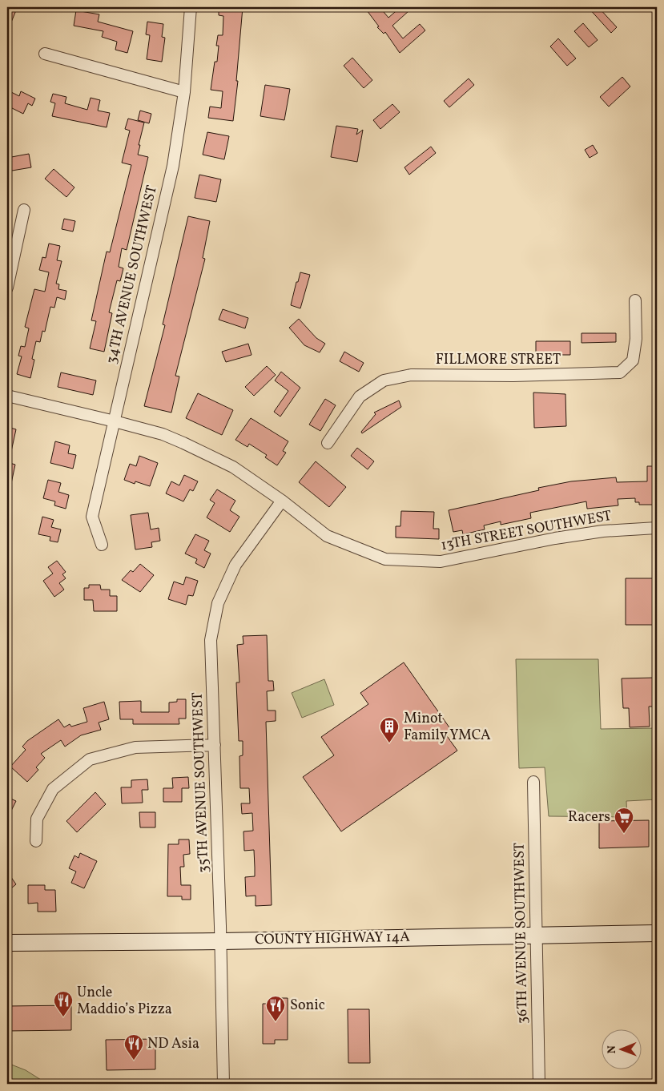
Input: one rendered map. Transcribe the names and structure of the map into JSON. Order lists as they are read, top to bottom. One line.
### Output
{"streets":{"main road":["COUNTY HIGHWAY 14A"],"street":["34TH AVENUE SOUTHWEST","FILLMORE STREET","13TH STREET SOUTHWEST","35TH AVENUE SOUTHWEST","36TH AVENUE SOUTHWEST"]},"crossings":[["34TH AVENUE SOUTHWEST","13TH STREET SOUTHWEST"],["13TH STREET SOUTHWEST","35TH AVENUE SOUTHWEST"],["35TH AVENUE SOUTHWEST","COUNTY HIGHWAY 14A"],["36TH AVENUE SOUTHWEST","COUNTY HIGHWAY 14A"]],"places":{"building":["Minot Family YMCA"],"supermarket":["Racers"],"restaurant":["Uncle Maddio’s Pizza","Sonic","ND Asia"]},"north":"left"}
